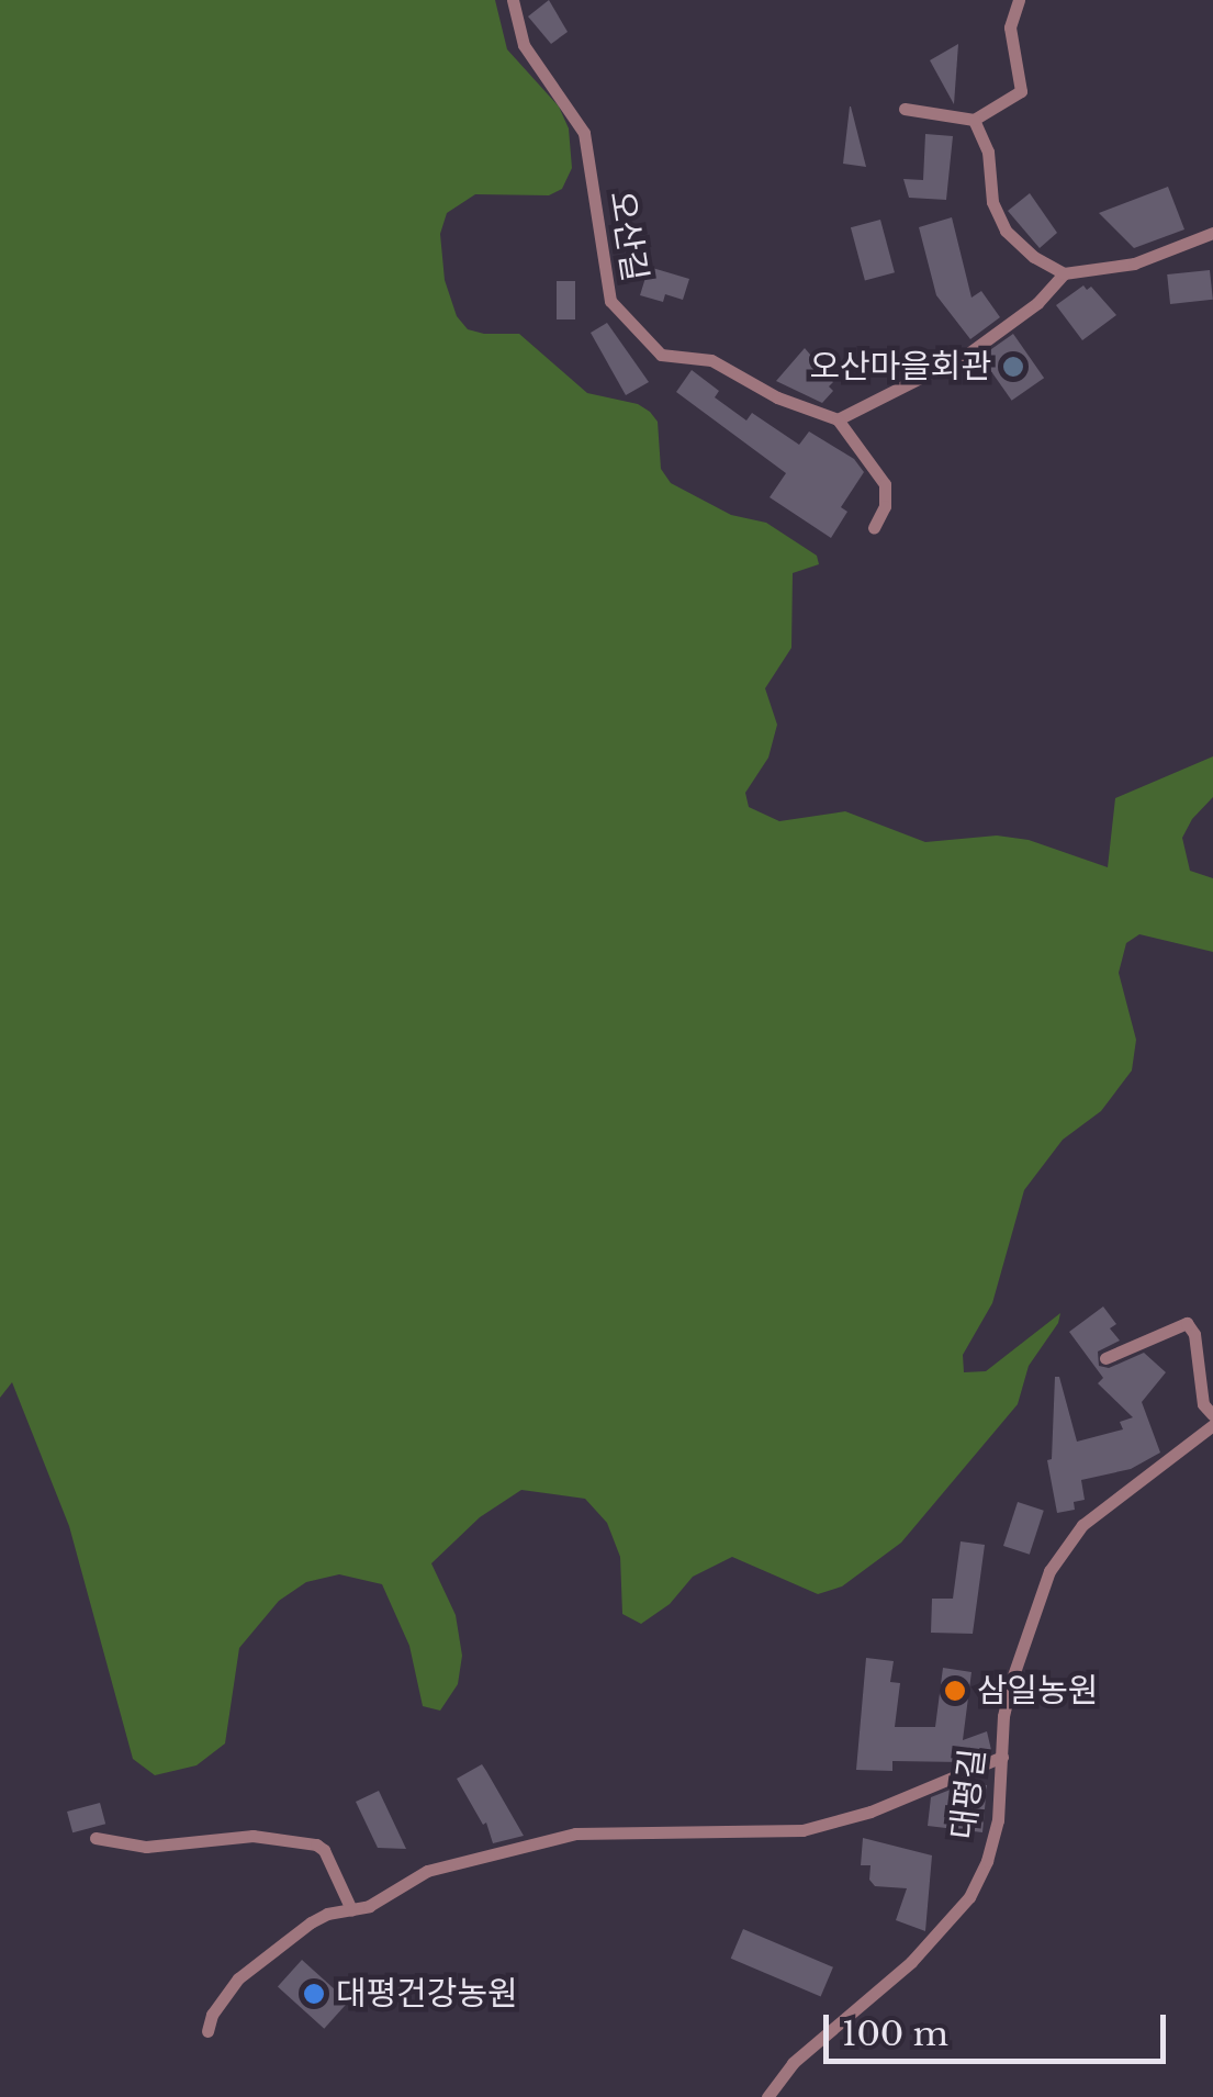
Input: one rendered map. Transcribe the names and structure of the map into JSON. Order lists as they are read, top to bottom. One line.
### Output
{"streets":{"lane":["오산길","대평길"]},"places":["오산마을회관","삼일농원","대평건강농원"],"scale_bar":"100 m"}
